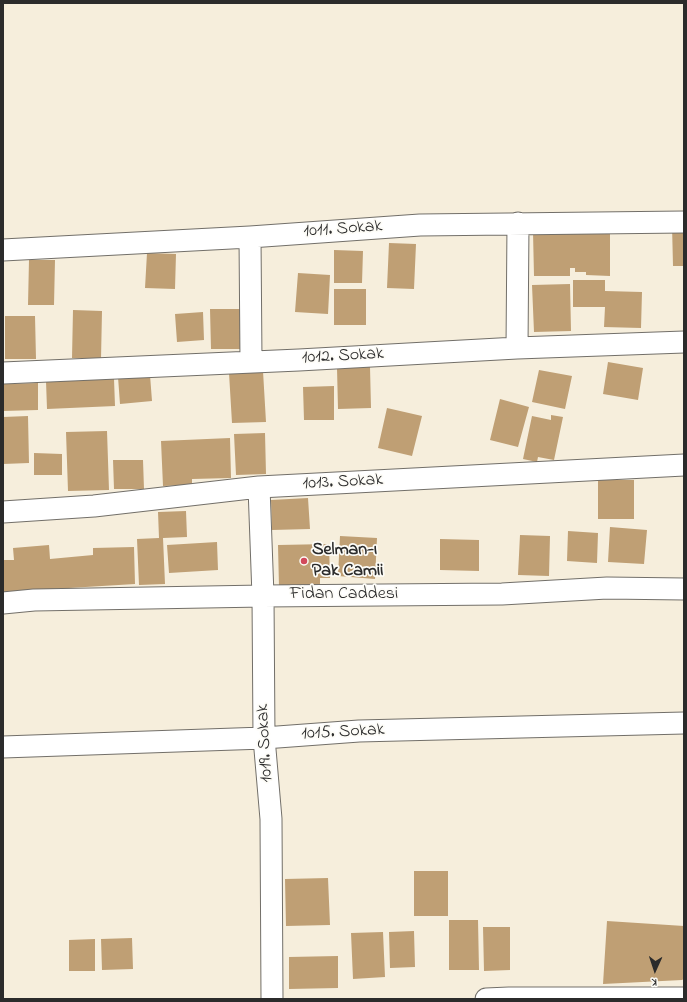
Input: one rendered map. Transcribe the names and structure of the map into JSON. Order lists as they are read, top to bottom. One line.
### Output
{"streets":{"street":["1011. Sokak","1012. Sokak","1013. Sokak","Fidan Caddesi","1015. Sokak","1019. Sokak"]},"crossings":[["1013. Sokak","1019. Sokak"],["Fidan Caddesi","1019. Sokak"],["1015. Sokak","1019. Sokak"]],"places":["Selman-ı Pak Camii"],"north":"bottom"}
